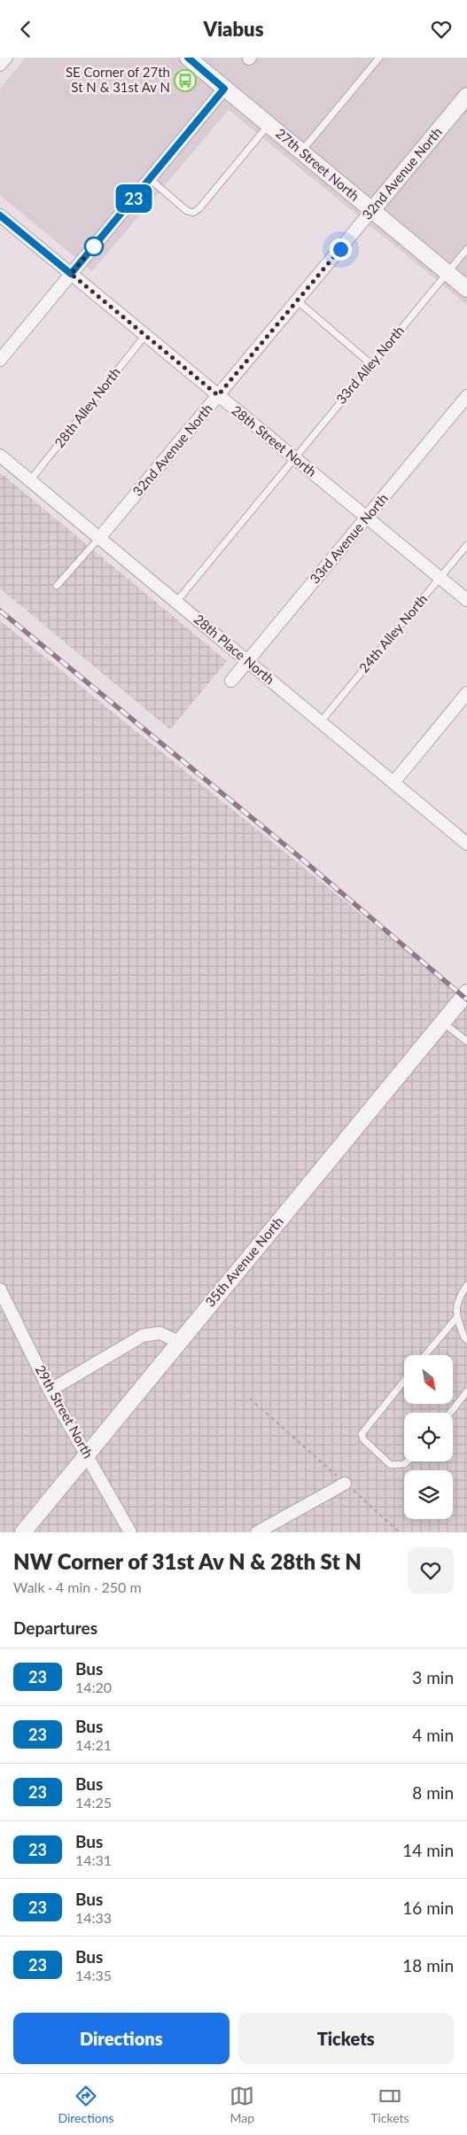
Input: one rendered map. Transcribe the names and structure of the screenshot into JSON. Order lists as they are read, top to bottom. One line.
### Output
{"streets":{"street":["27th Street North","32nd Avenue North","28th Street North","33rd Avenue North","28th Place North","35th Avenue North","29th Street North"],"lane":["33rd Alley North","28th Alley North","24th Alley North"]},"crossings":[["27th Street North","32nd Avenue North"],["27th Street North","33rd Alley North"],["32nd Avenue North","28th Street North"],["32nd Avenue North","28th Place North"],["33rd Alley North","28th Street North"],["28th Alley North","28th Street North"],["28th Alley North","28th Place North"],["28th Street North","33rd Avenue North"],["28th Street North","24th Alley North"],["33rd Avenue North","28th Place North"],["24th Alley North","28th Place North"],["35th Avenue North","29th Street North"]],"places":{"bus stop":["SE Corner of 27th St N & 31st Av N"]},"lines":["bus line 23"],"north":"bottom right","page":{"header":"Viabus","on_map":"23","heading":[["NW Corner of 31st Av N & 28th St N","Walk · 4 min · 250 m"],"Departures"],"list":[{"mark":"23","name":"Bus","note":"14:20","value":"3 min"},{"mark":"23","name":"Bus","note":"14:21","value":"4 min"},{"mark":"23","name":"Bus","note":"14:25","value":"8 min"},{"mark":"23","name":"Bus","note":"14:31","value":"14 min"},{"mark":"23","name":"Bus","note":"14:33","value":"16 min"},{"mark":"23","name":"Bus","note":"14:35","value":"18 min"}],"buttons":["Directions","Tickets"],"tabs":["Directions","Map","Tickets"]}}
